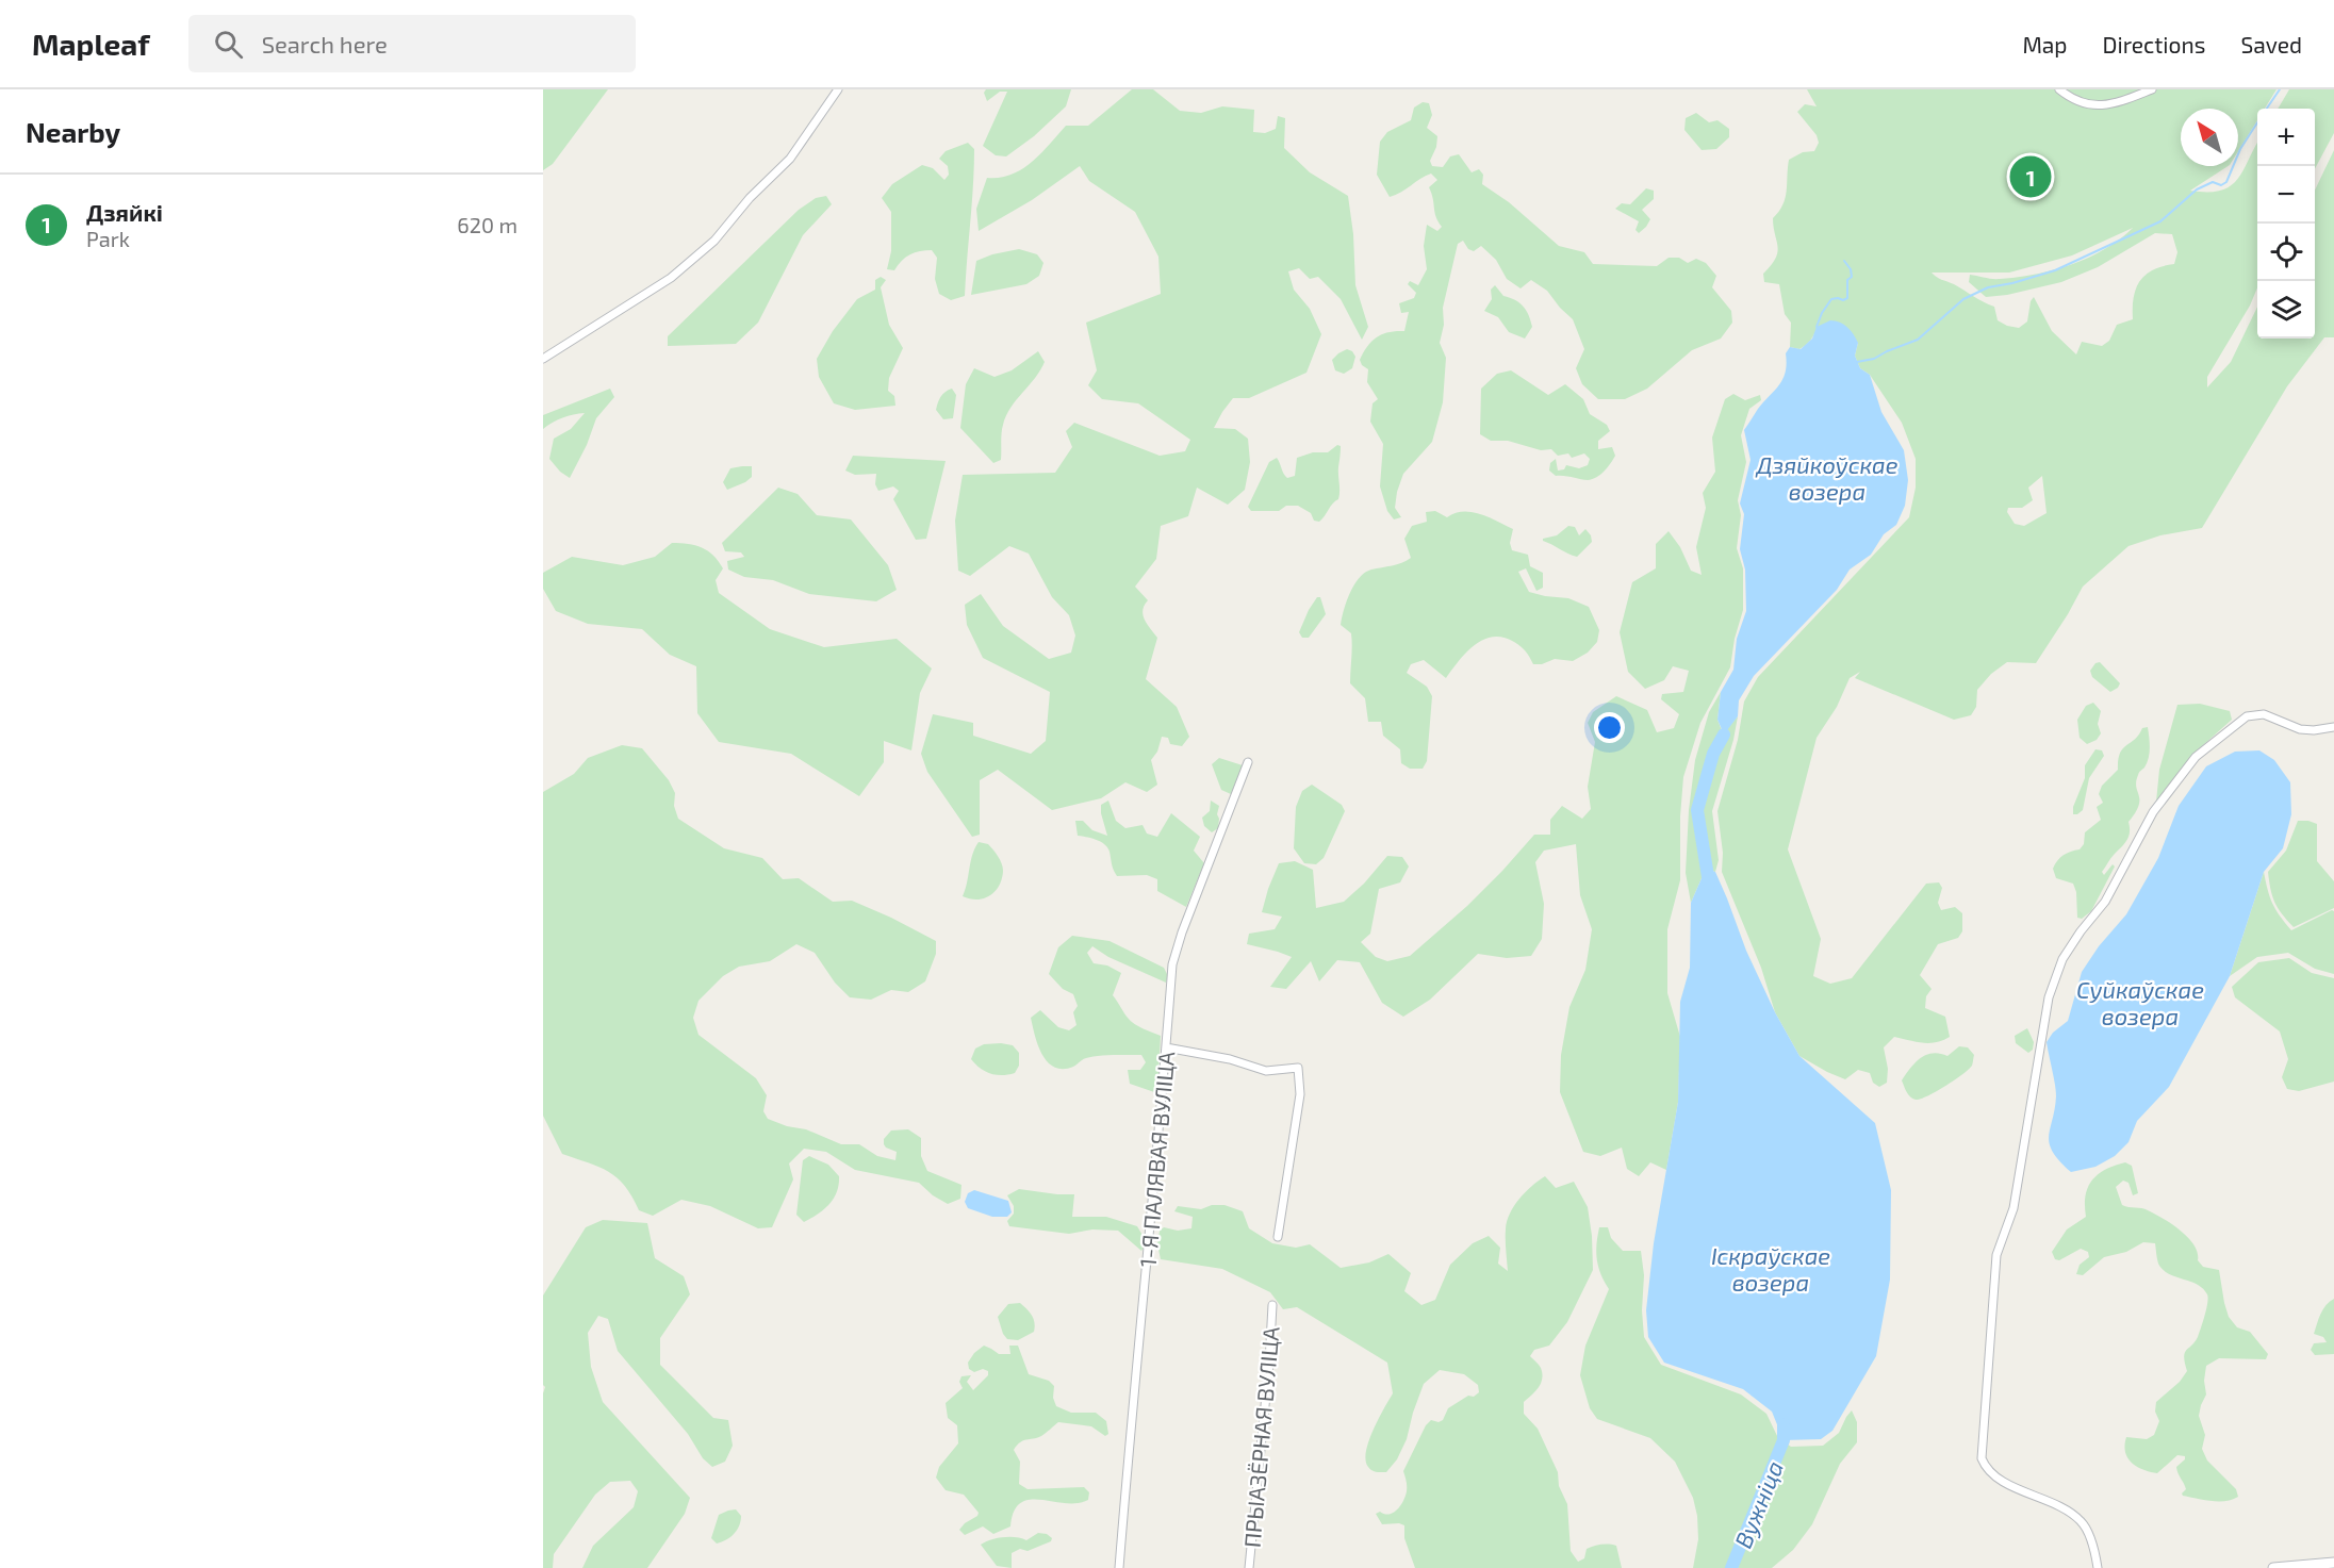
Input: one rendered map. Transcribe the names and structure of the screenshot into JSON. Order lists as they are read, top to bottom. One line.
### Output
{"streets":{"street":["1-Я ПАЛЯВАЯ ВУЛІЦА","ПРЫАЗЁРНАЯ ВУЛІЦА"]},"water":["Дзяйкоўскае возера","Суйкаўскае возера","Іскраўскае возера","Вужніца"],"north":"top left","page":{"header":"Mapleaf","search":"Search here","nav":["Map","Directions","Saved"],"heading":"Nearby","map_buttons":["+","−"],"pins":"1","list":[{"mark":"1","name":"Дзяйкі","note":"Park","value":"620 m"}]}}
